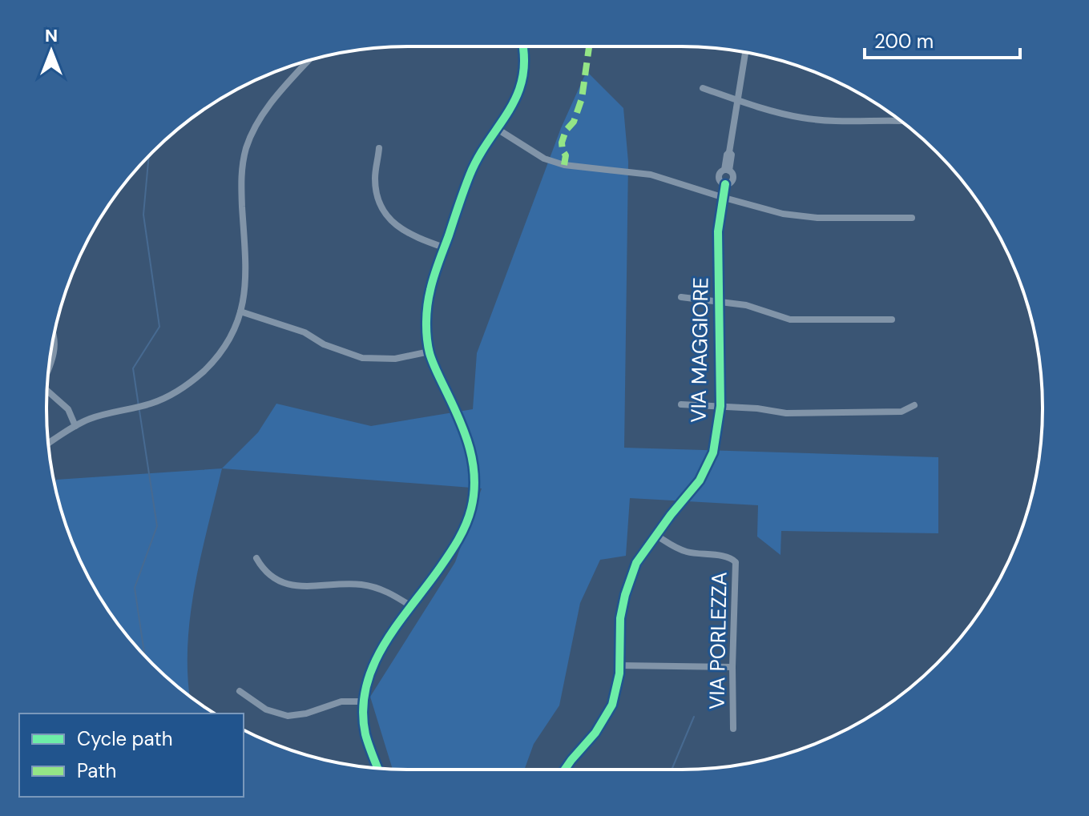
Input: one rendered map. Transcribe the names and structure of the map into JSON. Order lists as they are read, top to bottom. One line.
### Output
{"streets":{"street":["VIA MAGGIORE","VIA PORLEZZA"]},"crossings":[["VIA MAGGIORE","VIA PORLEZZA"]],"legend":["Cycle path","Path"],"scale_bar":"200 m","north":"top"}
